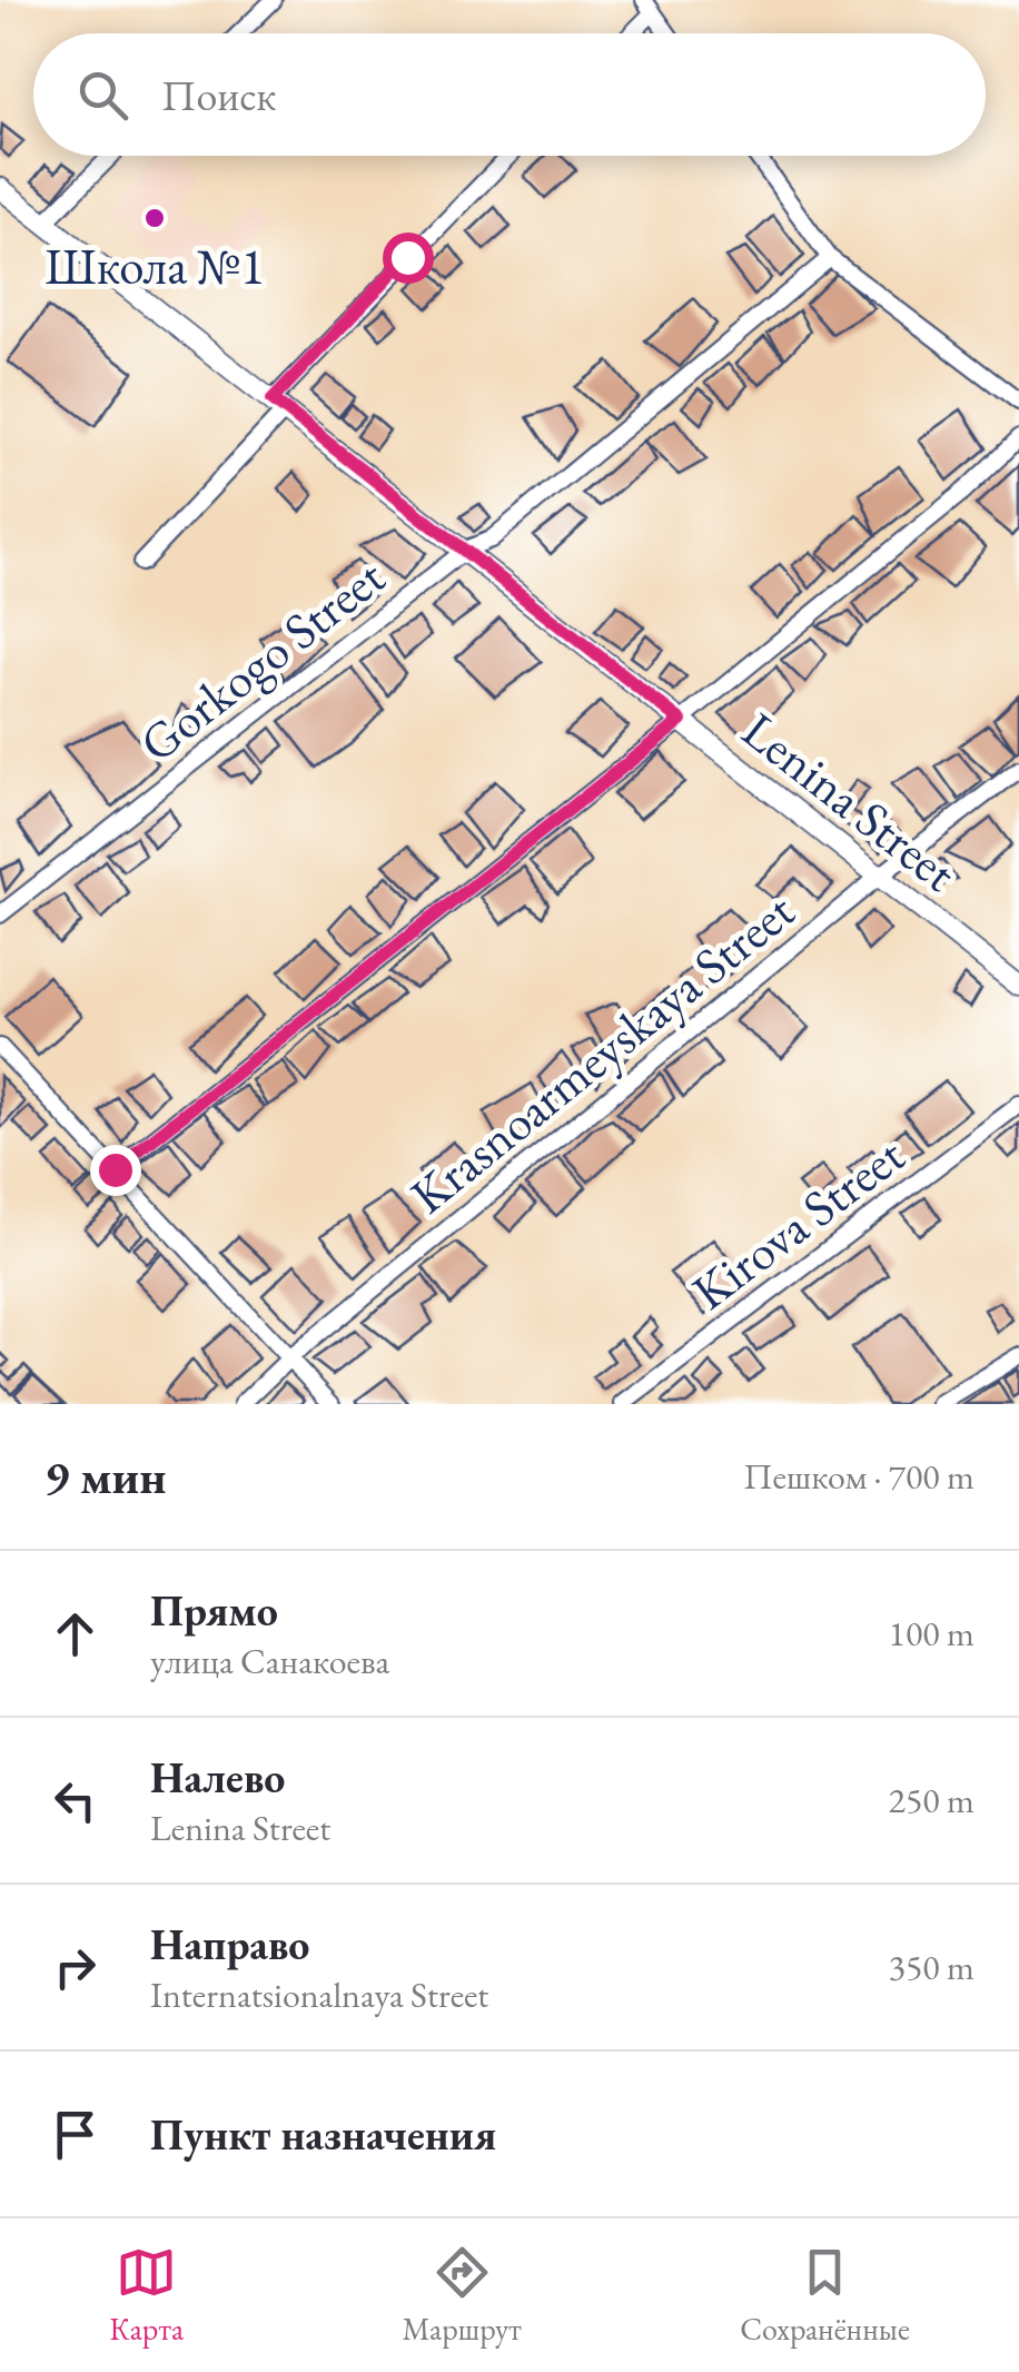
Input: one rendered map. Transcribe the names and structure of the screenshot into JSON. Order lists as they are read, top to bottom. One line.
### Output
{"streets":{"street":["Gorkogo Street","Lenina Street","Krasnoarmeyskaya Street","Kirova Street"]},"crossings":[["Gorkogo Street","Lenina Street"],["Lenina Street","Krasnoarmeyskaya Street"]],"places":["Школа №1"],"page":{"search":"Поиск","heading":["9 мин","Пешком · 700 m"],"list":[["Прямо","улица Санакоева","100 m"],["Налево","Lenina Street","250 m"],["Направо","Internatsionalnaya Street","350 m"],"Пункт назначения"],"nav":["Карта","Маршрут","Сохранённые"]}}
